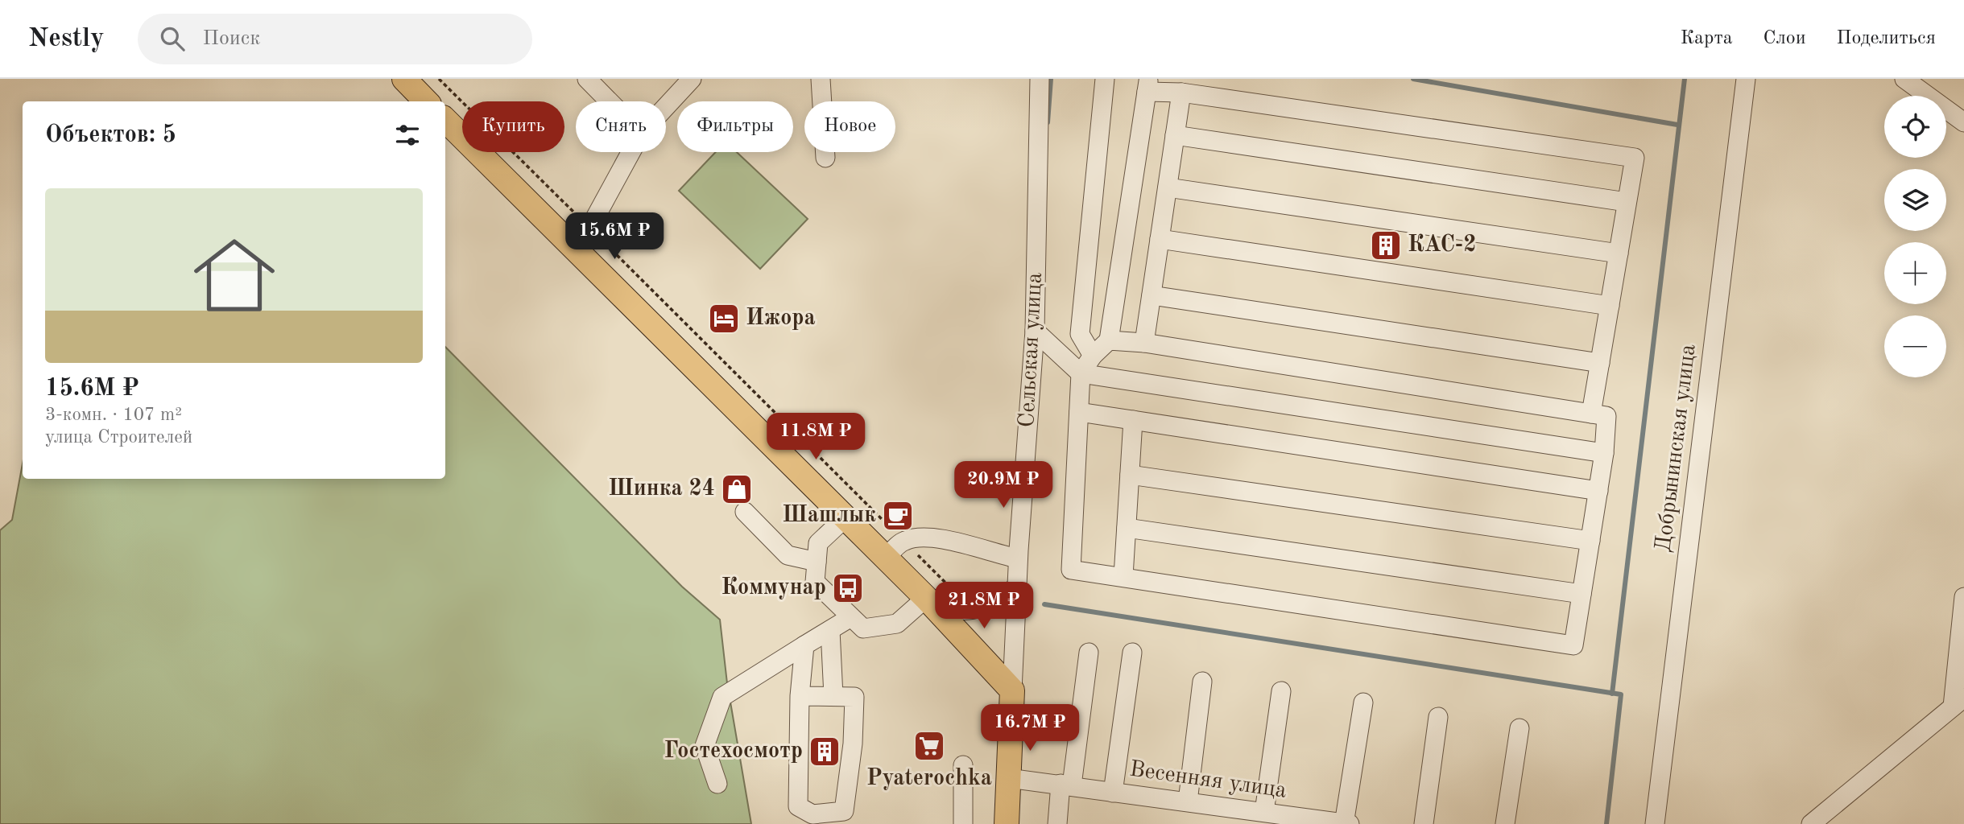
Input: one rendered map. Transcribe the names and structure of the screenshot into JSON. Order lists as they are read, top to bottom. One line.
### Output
{"streets":{"main road":["Сельская улица"],"street":["Добрынинская улица","Весенняя улица"]},"crossings":[["Сельская улица","Весенняя улица"]],"places":{"building":["КАС-2","Гостехосмотр"],"hotel":["Ижора"],"shop":["Шинка 24"],"cafe":["Шашлык"],"bus stop":["Коммунар"],"supermarket":["Pyaterochka"]},"page":{"header":"Nestly","search":"Поиск","nav":["Карта","Слои","Поделиться"],"map_buttons":["+","−"],"chip":["Купить","Снять","Фильтры","Новое"],"heading":"Объектов: 5","list":[{"name":"15.6M ₽","note":"3-комн. · 107 m² · улица Строителей"}],"price":["15.6M ₽","11.8M ₽","20.9M ₽","21.8M ₽","16.7M ₽"]}}
